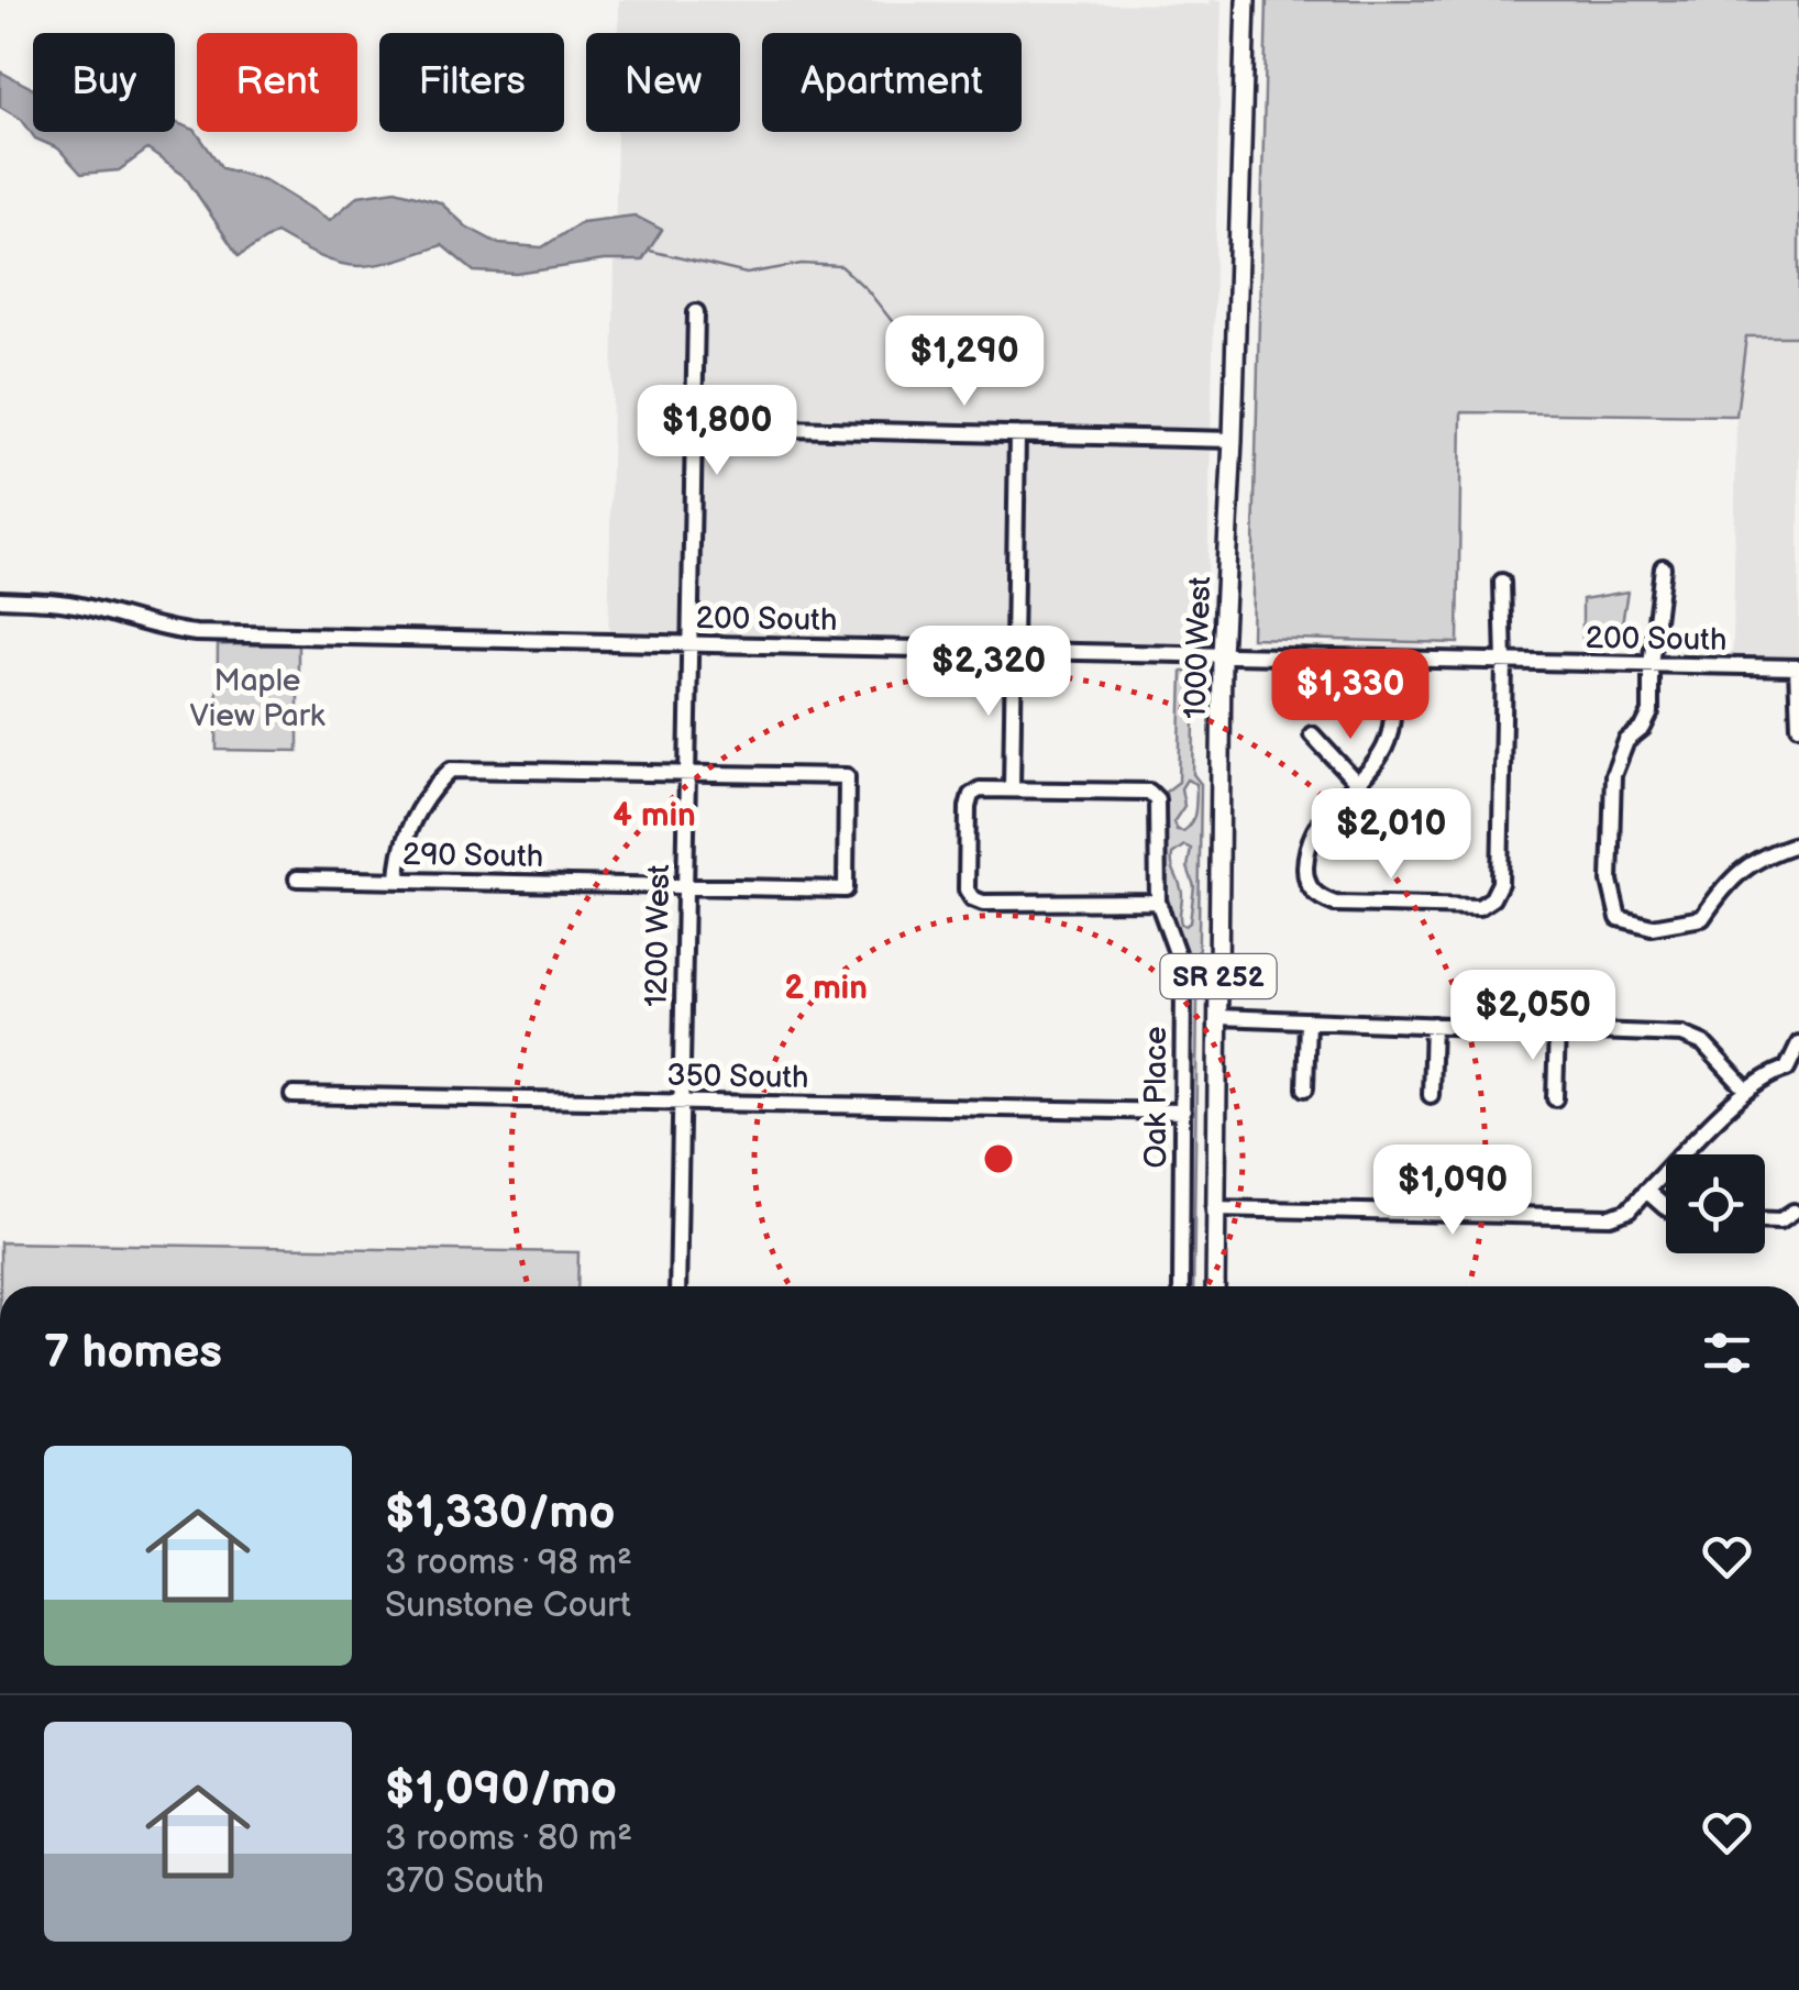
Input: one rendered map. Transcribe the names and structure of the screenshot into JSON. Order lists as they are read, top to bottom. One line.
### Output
{"streets":{"main road":["1000 West","SR 252"],"street":["200 South","290 South","1200 West","350 South","Oak Place"]},"crossings":[["200 South","1000 West"],["200 South","1200 West"],["290 South","1200 West"],["1200 West","350 South"],["350 South","Oak Place"]],"parks":["Maple View Park"],"page":{"chip":["Buy","Rent","Filters","New","Apartment"],"price":["$1,290","$1,800","$2,320","$1,330","$2,010","$2,050","$1,090"],"heading":"7 homes","list":[{"name":"$1,330/mo","note":"3 rooms · 98 m² · Sunstone Court"},{"name":"$1,090/mo","note":"3 rooms · 80 m² · 370 South"}]},"rings":["4 min","2 min"]}
